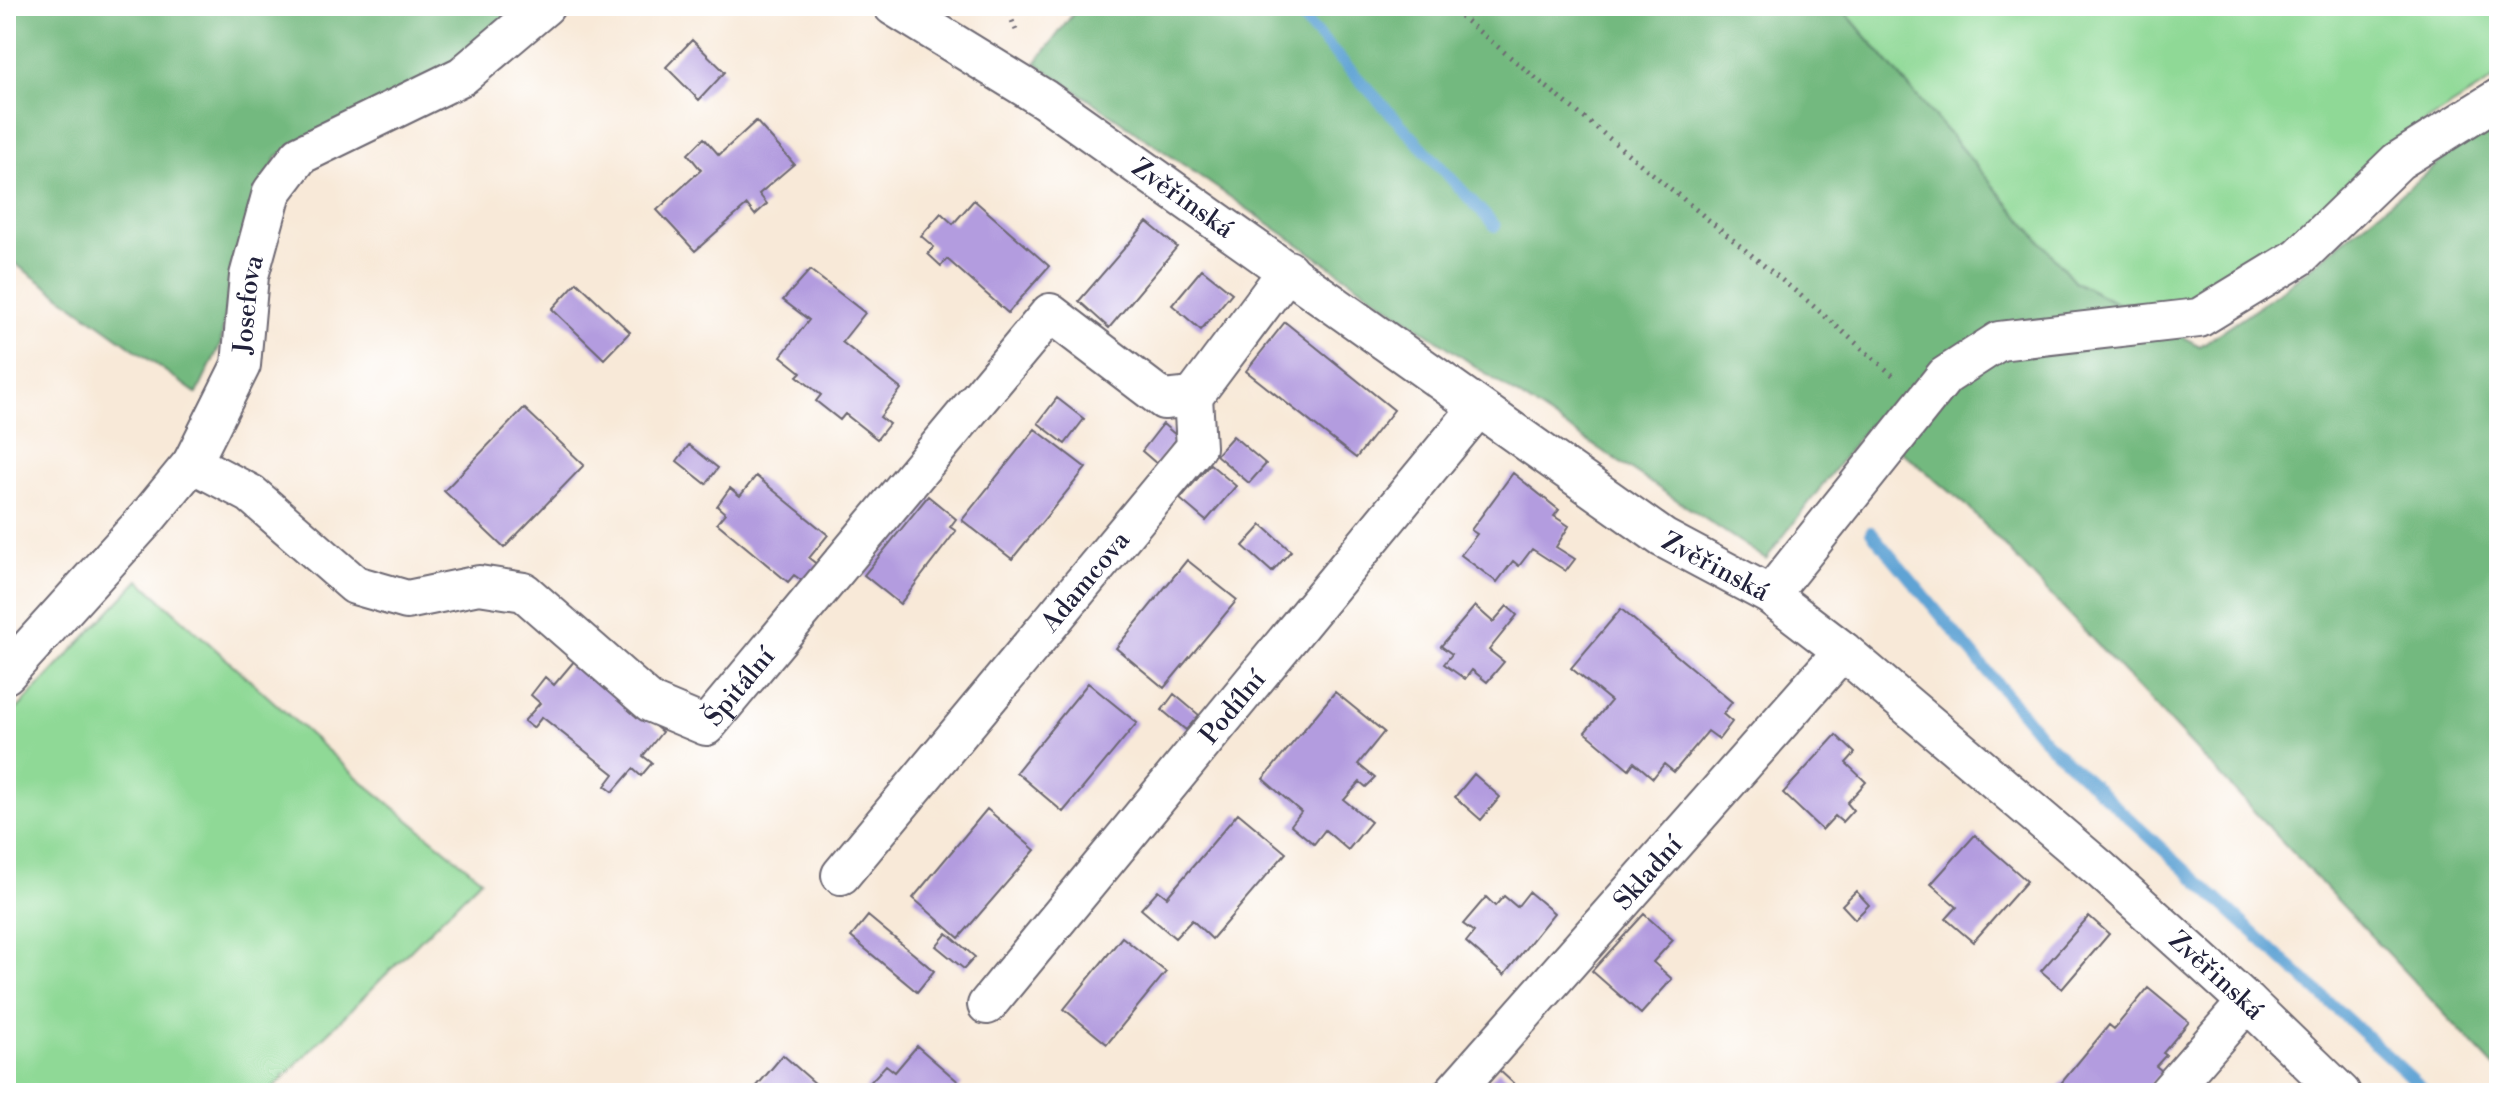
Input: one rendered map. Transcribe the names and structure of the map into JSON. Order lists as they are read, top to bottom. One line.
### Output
{"streets":{"street":["Zvěřinská","Josefova","Adamcova","Špitální","Podílní","Skladní"]},"crossings":[["Zvěřinská","Podílní"],["Zvěřinská","Skladní"],["Josefova","Špitální"],["Adamcova","Špitální"]]}
